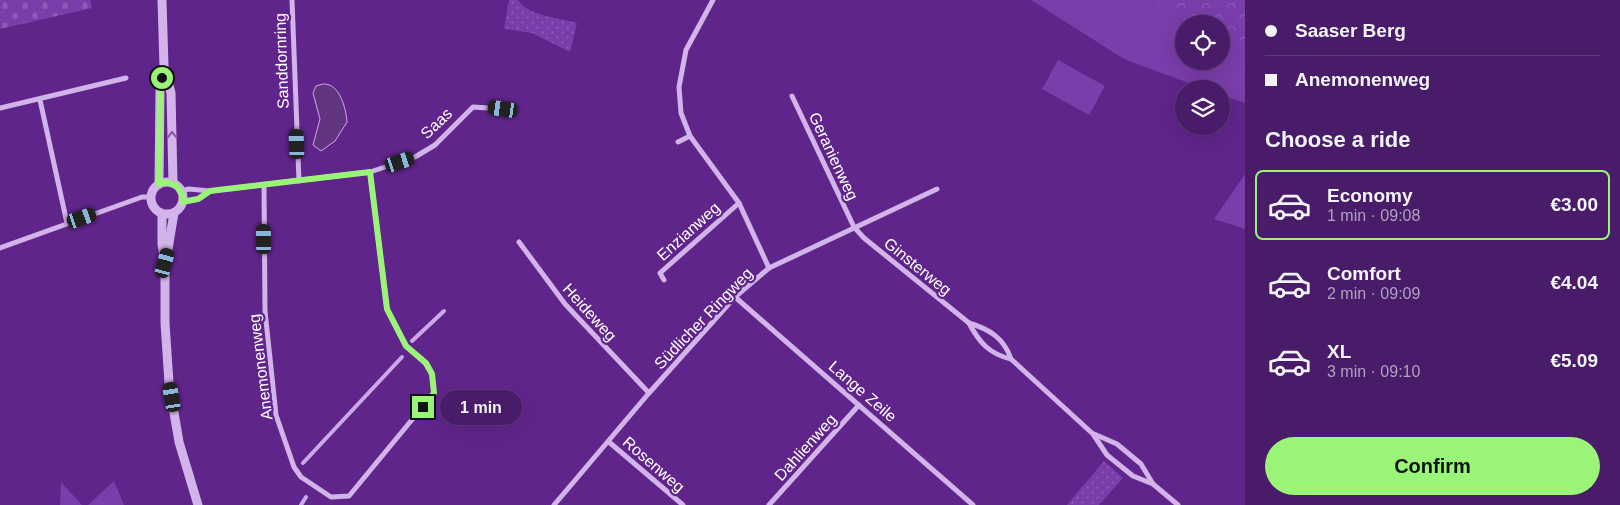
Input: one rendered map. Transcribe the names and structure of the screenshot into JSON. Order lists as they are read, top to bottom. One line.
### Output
{"streets":{"street":["Sanddornring","Saas","Geranienweg","Enzianweg","Ginsterweg","Heideweg","Südlicher Ringweg","Anemonenweg","Lange Zeile","Dahlienweg","Rosenweg"]},"crossings":[["Sanddornring","Saas"],["Saas","Anemonenweg"],["Geranienweg","Ginsterweg"],["Geranienweg","Südlicher Ringweg"],["Ginsterweg","Südlicher Ringweg"],["Heideweg","Südlicher Ringweg"],["Südlicher Ringweg","Lange Zeile"],["Südlicher Ringweg","Rosenweg"],["Lange Zeile","Dahlienweg"]],"page":{"banner":["Saaser Berg","Anemonenweg"],"heading":"Choose a ride","list":[{"name":"Economy","note":"1 min · 09:08","value":"€3.00"},{"name":"Comfort","note":"2 min · 09:09","value":"€4.04"},{"name":"XL","note":"3 min · 09:10","value":"€5.09"}],"bubble":"1 min","buttons":"Confirm"}}
